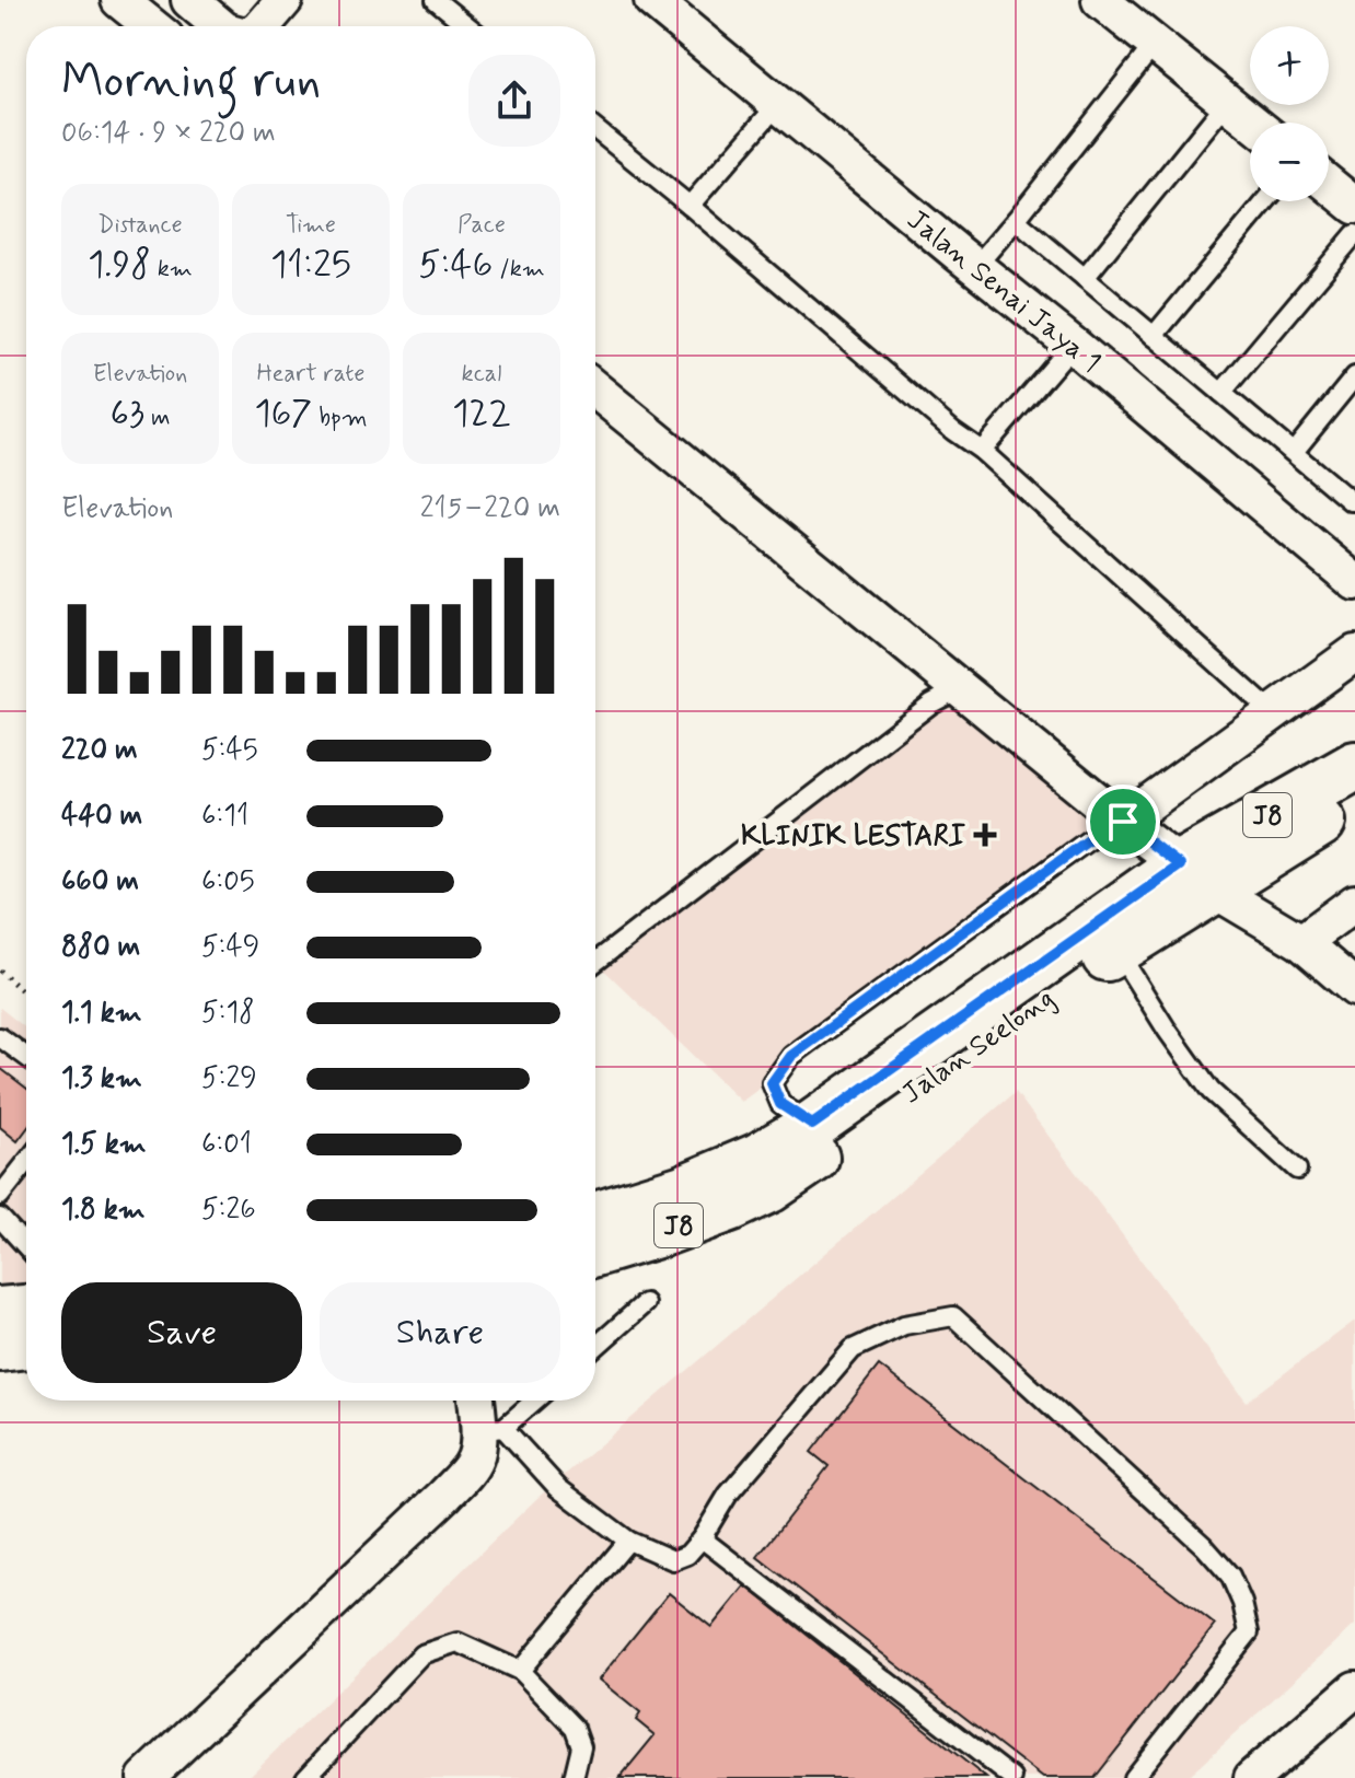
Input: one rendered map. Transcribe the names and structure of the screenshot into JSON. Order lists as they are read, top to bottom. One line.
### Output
{"streets":{"main road":["J8","Jalan Seelong"],"street":["Jalan Senai Jaya 1"]},"places":{"health":["KLINIK LESTARI"]},"page":{"map_buttons":["+","−"],"heading":["Morning run","06:14 · 9 × 220 m"],"stats":[["Distance","1.98 km"],["Time","11:25"],["Pace","5:46 /km"],["Elevation","63 m"],["Heart rate","167 bpm"],["kcal","122"]],"chart":["Elevation","215–220 m"],"list":[{"name":"220 m","note":"5:45"},{"name":"440 m","note":"6:11"},{"name":"660 m","note":"6:05"},{"name":"880 m","note":"5:49"},{"name":"1.1 km","note":"5:18"},{"name":"1.3 km","note":"5:29"},{"name":"1.5 km","note":"6:01"},{"name":"1.8 km","note":"5:26"}],"buttons":["Save","Share"]}}
